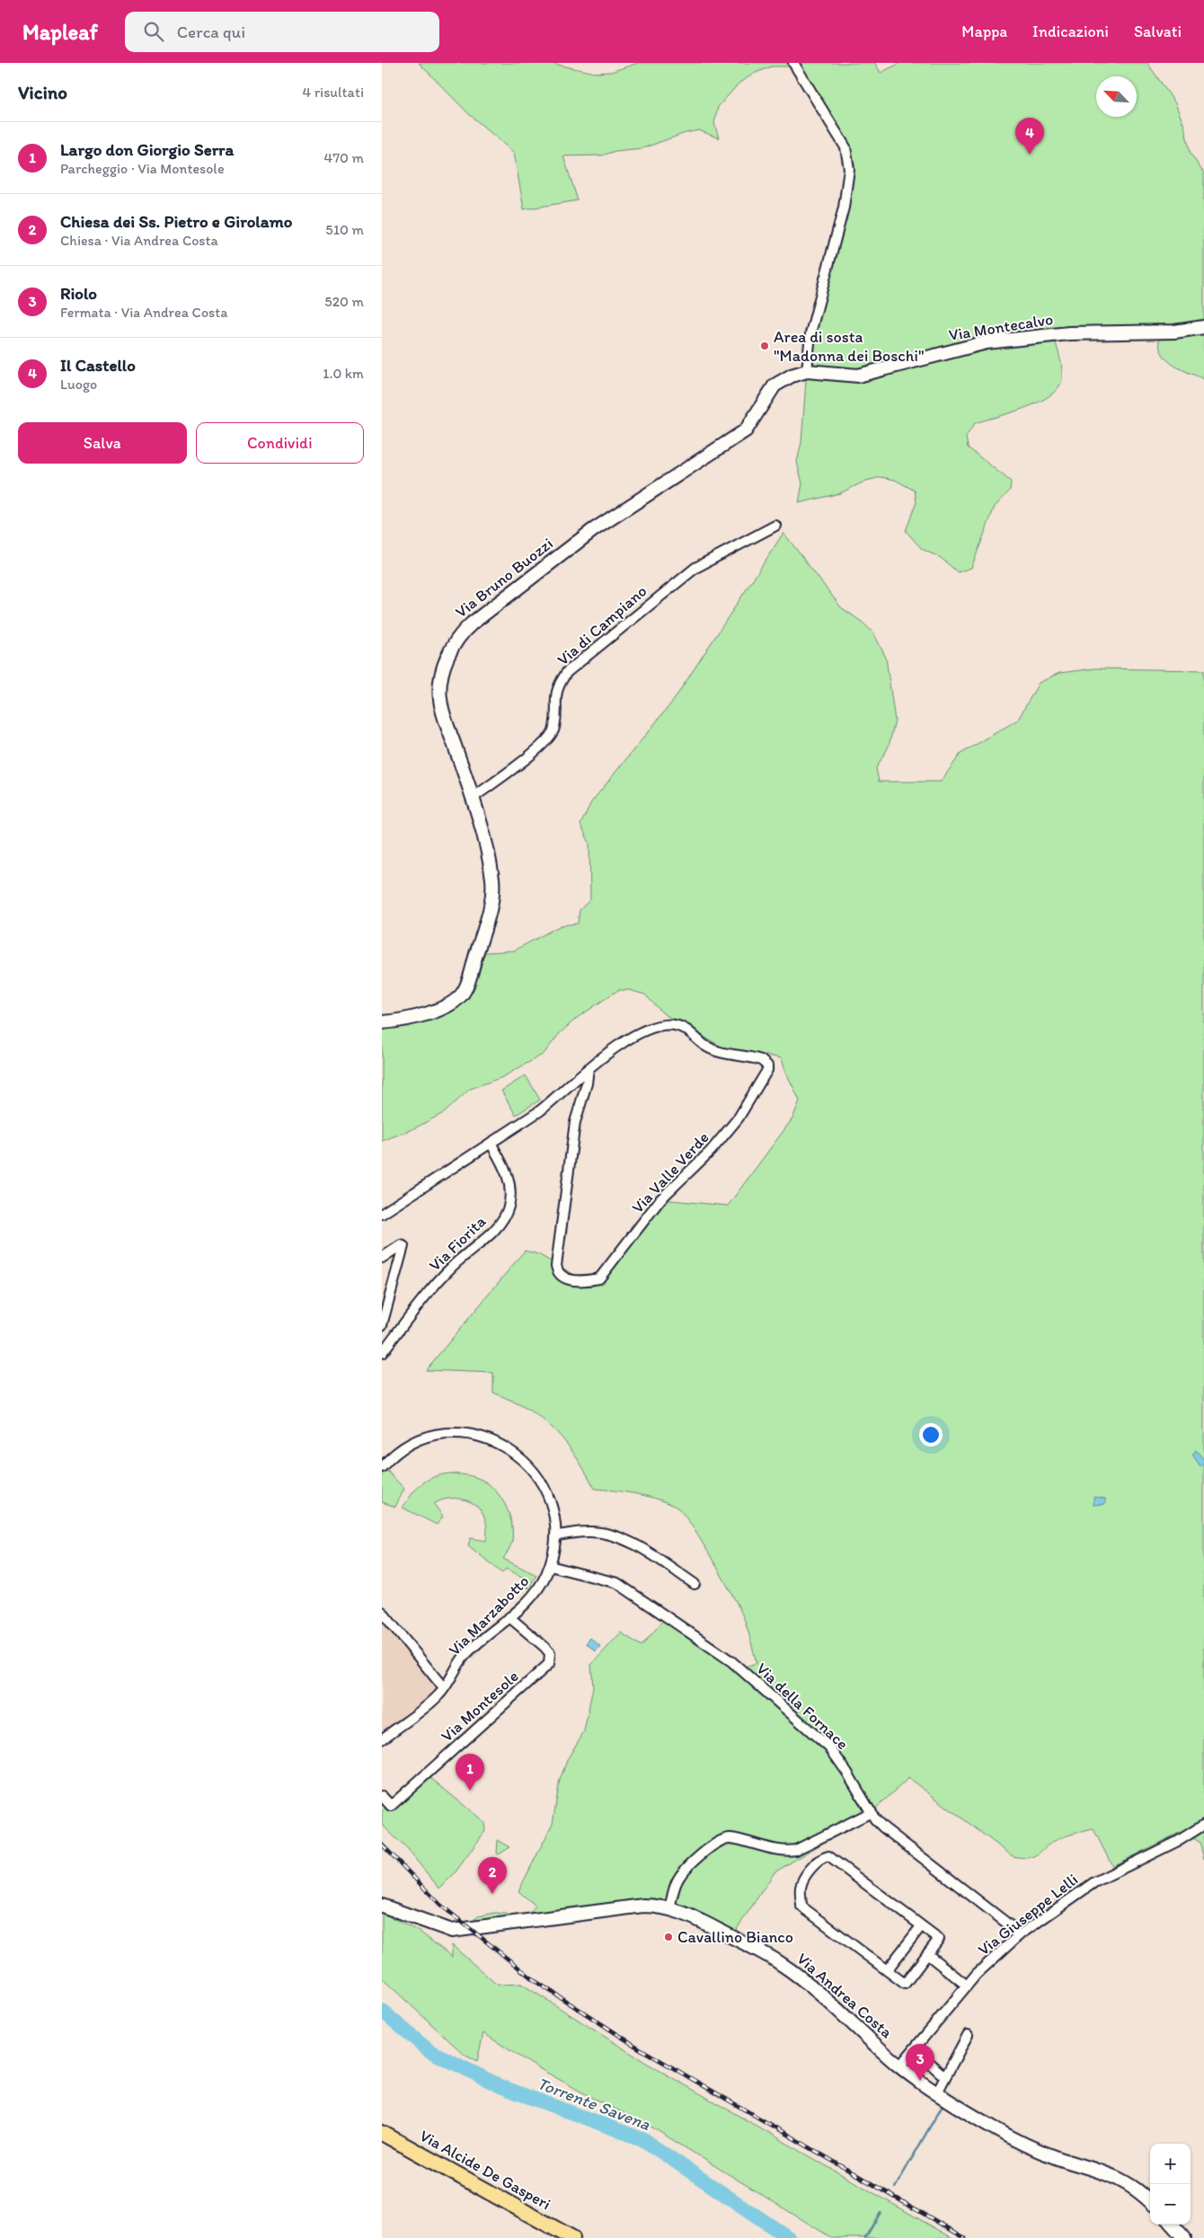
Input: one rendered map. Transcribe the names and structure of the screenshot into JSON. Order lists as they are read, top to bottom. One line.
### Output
{"streets":{"main road":["Via Alcide De Gasperi"],"street":["Via Montecalvo","Via Bruno Buozzi","Via di Campiano","Via Valle Verde","Via Fiorita","Via Marzabotto","Via Montesole","Via della Fornace","Via Giuseppe Lelli","Via Andrea Costa"]},"crossings":[["Via Montecalvo","Via Bruno Buozzi"],["Via Bruno Buozzi","Via di Campiano"],["Via Valle Verde","Via Fiorita"],["Via Marzabotto","Via Montesole"],["Via Marzabotto","Via della Fornace"],["Via della Fornace","Via Giuseppe Lelli"],["Via Giuseppe Lelli","Via Andrea Costa"]],"water":["Torrente Savena"],"places":["Area di sosta \"Madonna dei Boschi\"","Cavallino Bianco"],"north":"top left","page":{"header":"Mapleaf","search":"Cerca qui","nav":["Mappa","Indicazioni","Salvati"],"heading":["Vicino","4 risultati"],"pins":["4","1","2","3"],"list":[{"mark":"1","name":"Largo don Giorgio Serra","note":"Parcheggio · Via Montesole","value":"470 m"},{"mark":"2","name":"Chiesa dei Ss. Pietro e Girolamo","note":"Chiesa · Via Andrea Costa","value":"510 m"},{"mark":"3","name":"Riolo","note":"Fermata · Via Andrea Costa","value":"520 m"},{"mark":"4","name":"Il Castello","note":"Luogo","value":"1.0 km"}],"buttons":["Salva","Condividi"],"map_buttons":["+","−"]}}
